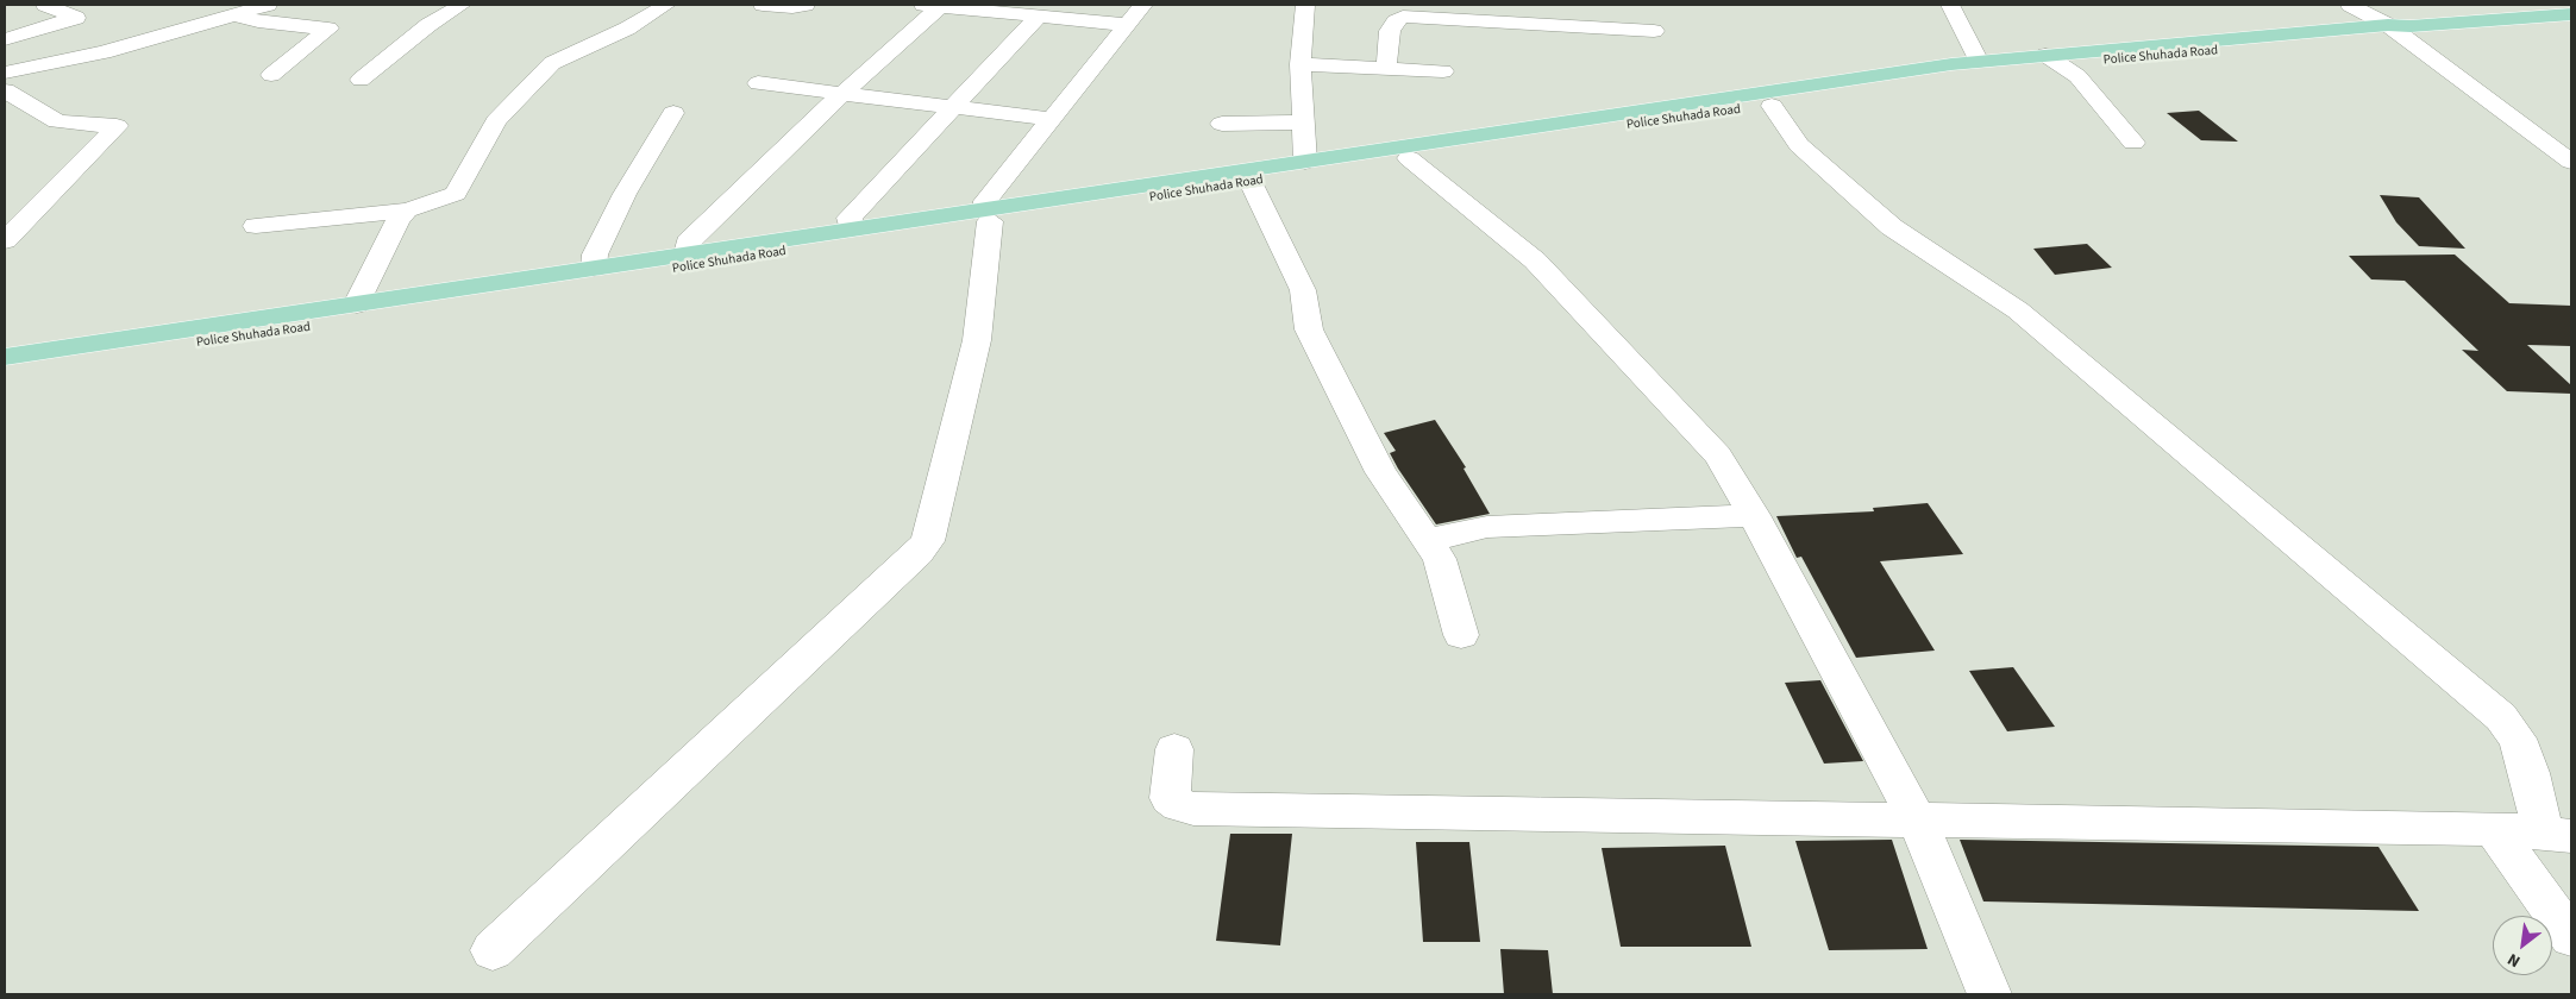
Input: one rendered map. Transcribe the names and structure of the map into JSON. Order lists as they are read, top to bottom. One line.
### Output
{"streets":{"main road":["Police Shuhada Road"]},"north":"bottom left"}
